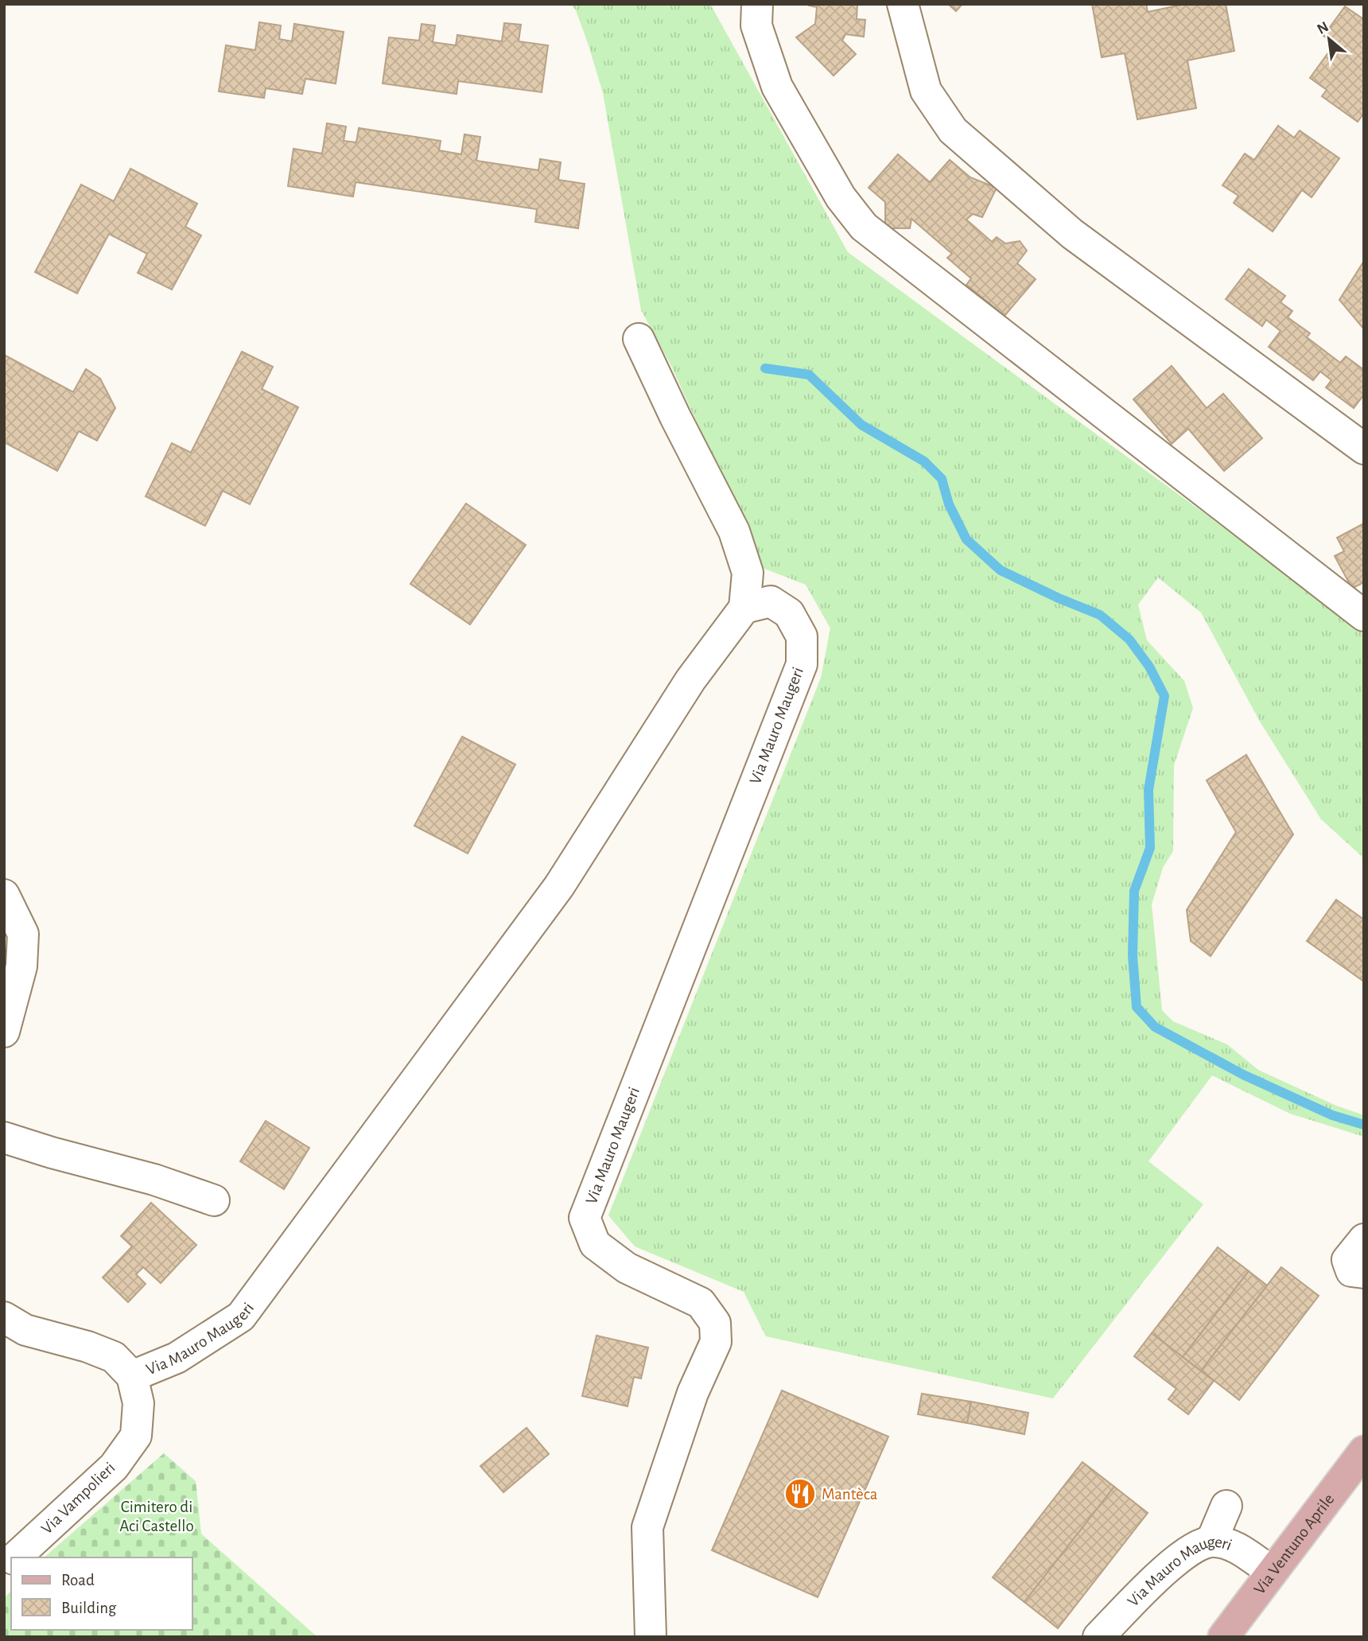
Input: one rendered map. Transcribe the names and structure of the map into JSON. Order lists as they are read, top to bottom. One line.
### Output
{"streets":{"main road":["Via Ventuno Aprile"],"street":["Via Mauro Maugeri","Via Vampolieri"]},"crossings":[["Via Mauro Maugeri","Via Vampolieri"],["Via Mauro Maugeri","Via Ventuno Aprile"]],"parks":["Cimitero di Aci Castello"],"places":{"restaurant":["Mantèca"]},"legend":["Road","Building"],"north":"top left"}
